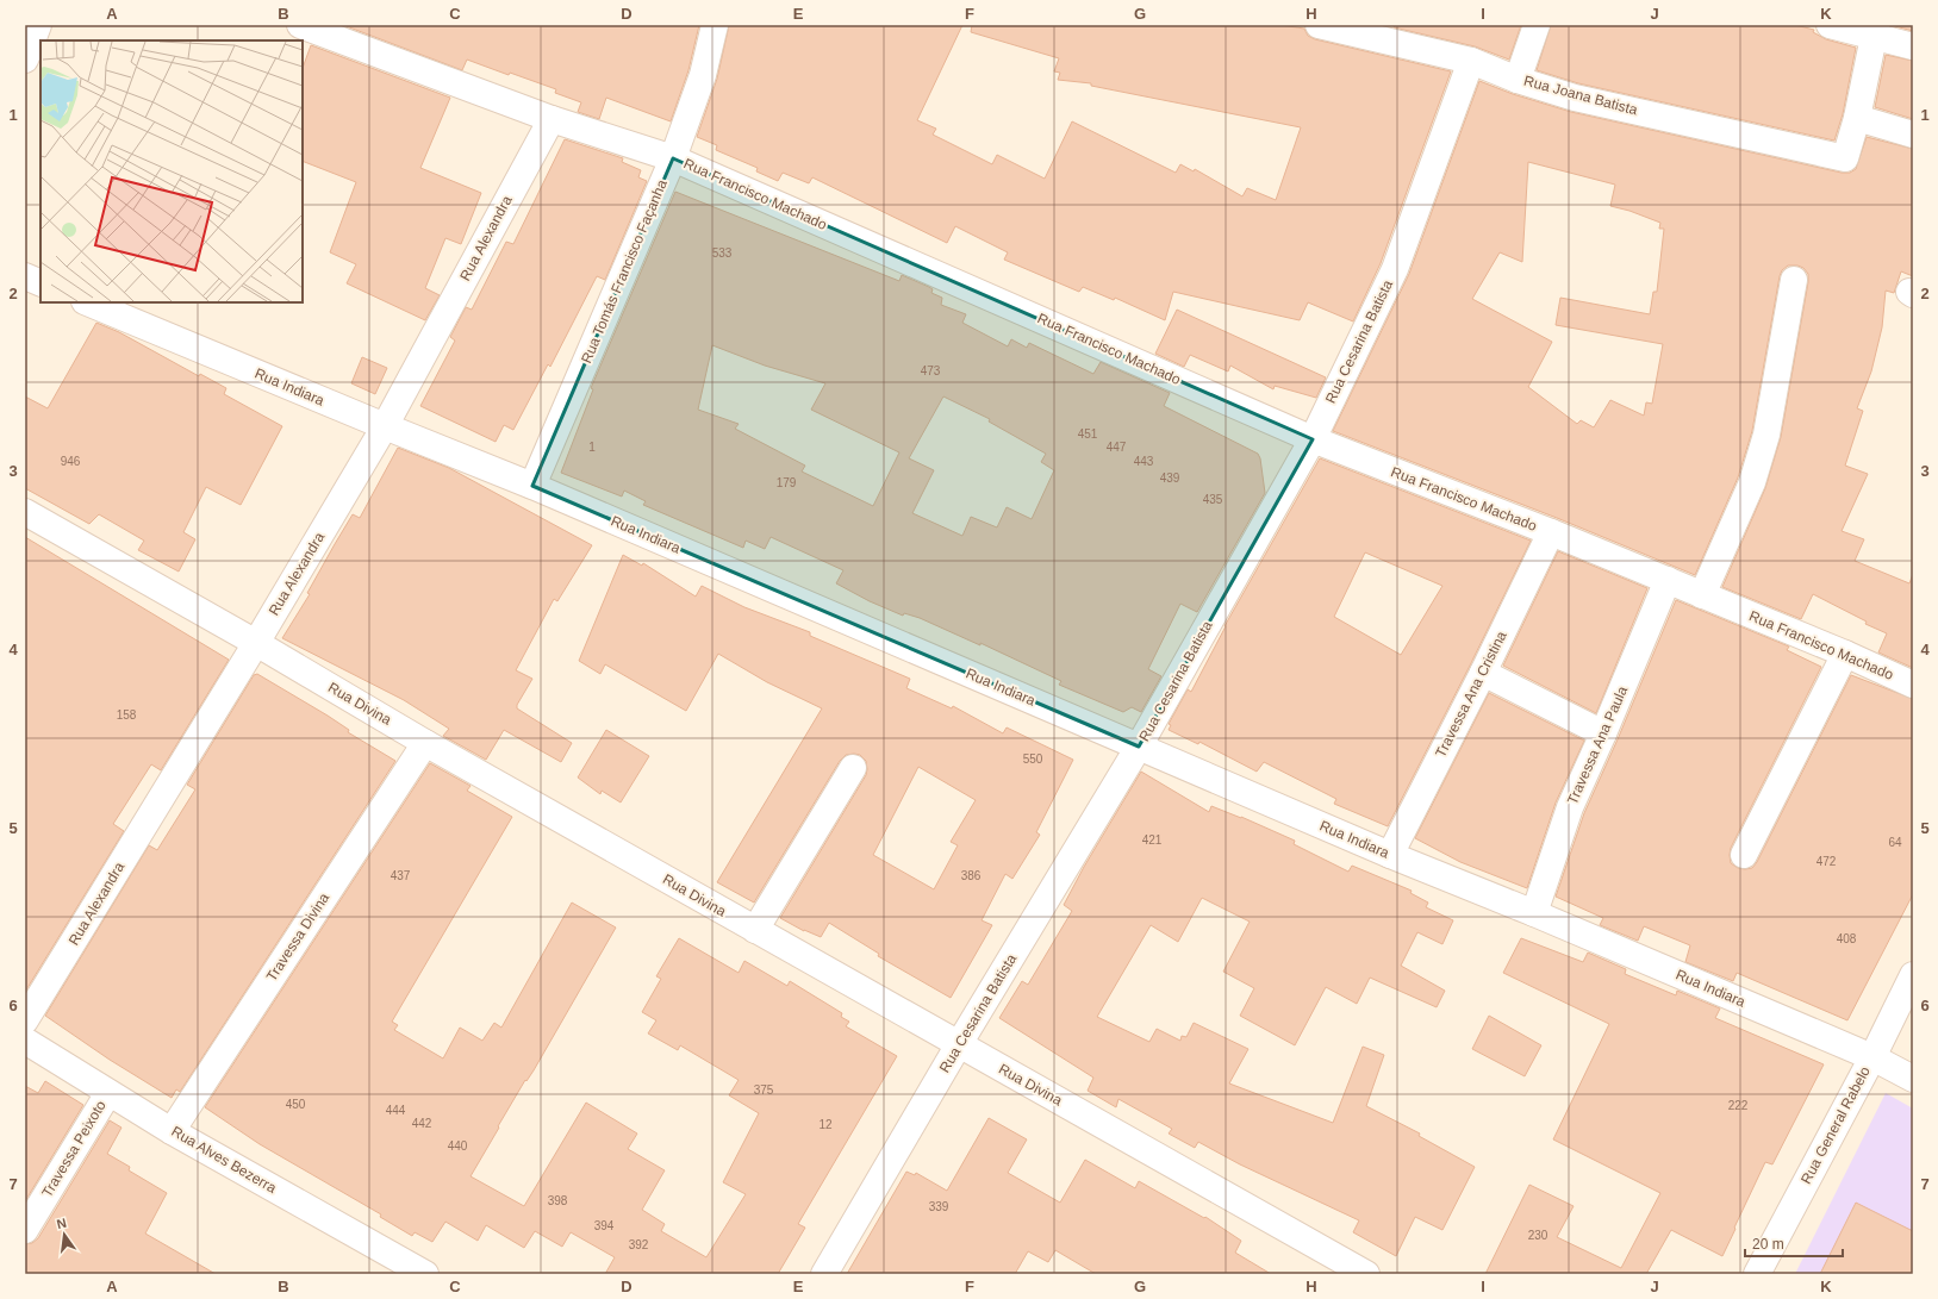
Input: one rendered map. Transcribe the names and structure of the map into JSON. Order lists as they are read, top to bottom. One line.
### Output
{"streets":{"street":["Rua Joana Batista","Rua Francisco Machado","Rua Alexandra","Rua Tomás Francisco Façanha","Rua Cesarina Batista","Rua Indiara","Travessa Ana Cristina","Rua Divina","Travessa Ana Paula","Travessa Divina","Rua General Rabelo","Travessa Peixoto","Rua Alves Bezerra"]},"crossings":[["Rua Joana Batista","Rua Cesarina Batista"],["Rua Francisco Machado","Rua Alexandra"],["Rua Francisco Machado","Rua Tomás Francisco Façanha"],["Rua Francisco Machado","Rua Cesarina Batista"],["Rua Francisco Machado","Travessa Ana Cristina"],["Rua Francisco Machado","Travessa Ana Paula"],["Rua Alexandra","Rua Indiara"],["Rua Alexandra","Rua Divina"],["Rua Tomás Francisco Façanha","Rua Indiara"],["Rua Cesarina Batista","Rua Indiara"],["Rua Cesarina Batista","Rua Divina"],["Rua Indiara","Travessa Ana Cristina"],["Rua Indiara","Travessa Ana Paula"],["Rua Indiara","Rua General Rabelo"],["Rua Divina","Travessa Divina"],["Travessa Divina","Rua Alves Bezerra"],["Travessa Peixoto","Rua Alves Bezerra"]],"house_numbers":["533","473","451","1","447","946","443","439","179","435","158","550","421","64","472","437","386","408","375","450","222","444","442","12","440","398","339","394","230","392"],"scale_bar":"20 m","north":"top","grid":{"columns":["A","B","C","D","E","F","G","H","I","J","K"],"rows":["1","2","3","4","5","6","7"]}}
